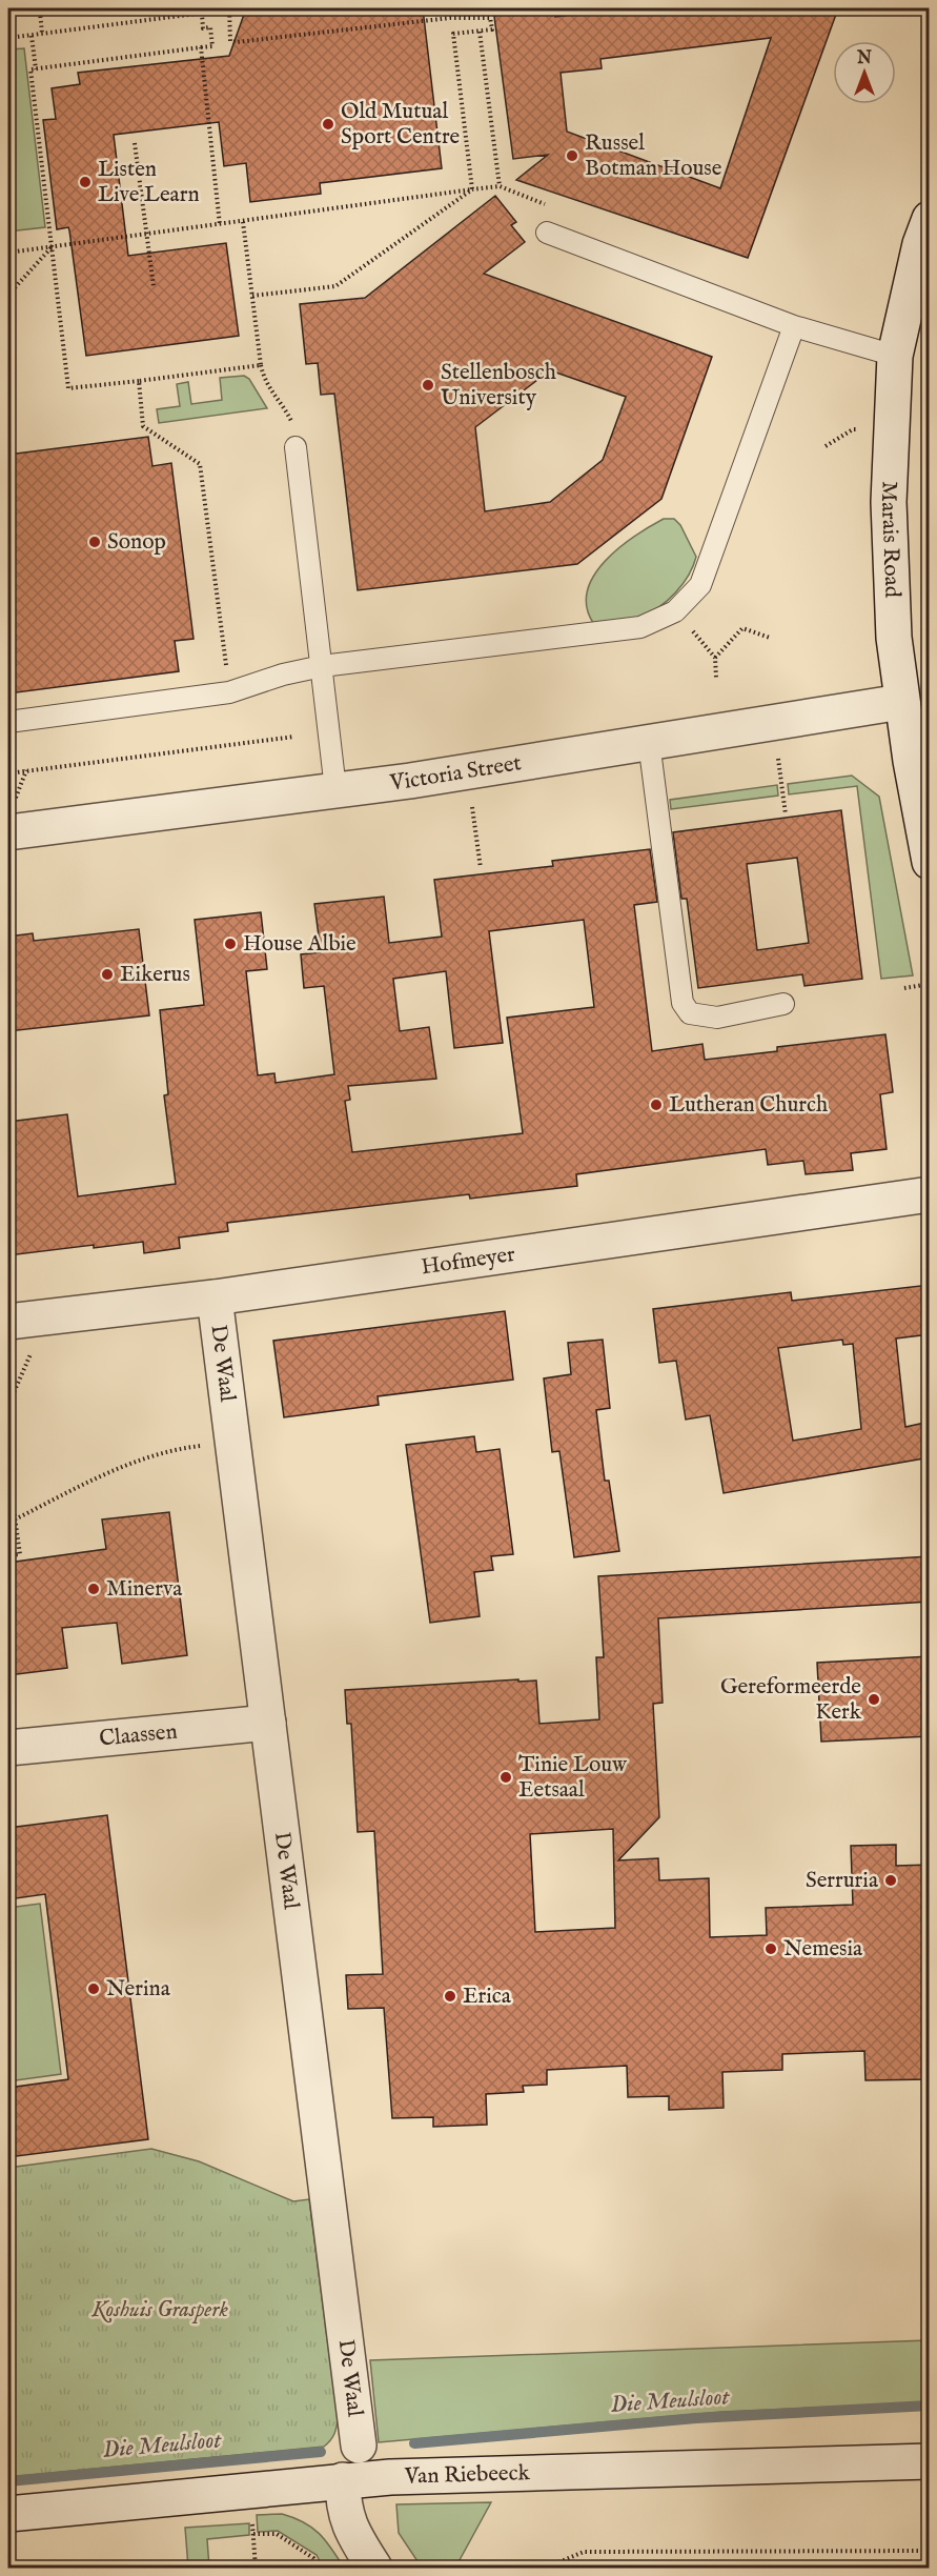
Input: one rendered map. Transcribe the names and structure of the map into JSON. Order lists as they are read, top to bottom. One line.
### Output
{"streets":{"street":["Marais Road","Victoria Street","Hofmeyer","De Waal","Claassen","Van Riebeeck"]},"crossings":[["Marais Road","Victoria Street"],["Hofmeyer","De Waal"],["De Waal","Claassen"]],"water":["Die Meulsloot"],"parks":["Koshuis Grasperk"],"places":["Old Mutual Sport Centre","Russel Botman House","Listen Live Learn","Stellenbosch University","Sonop","House Albie","Eikerus","Lutheran Church","Minerva","Gereformeerde Kerk","Tinie Louw Eetsaal","Serruria","Nemesia","Nerina","Erica"],"north":"top"}
